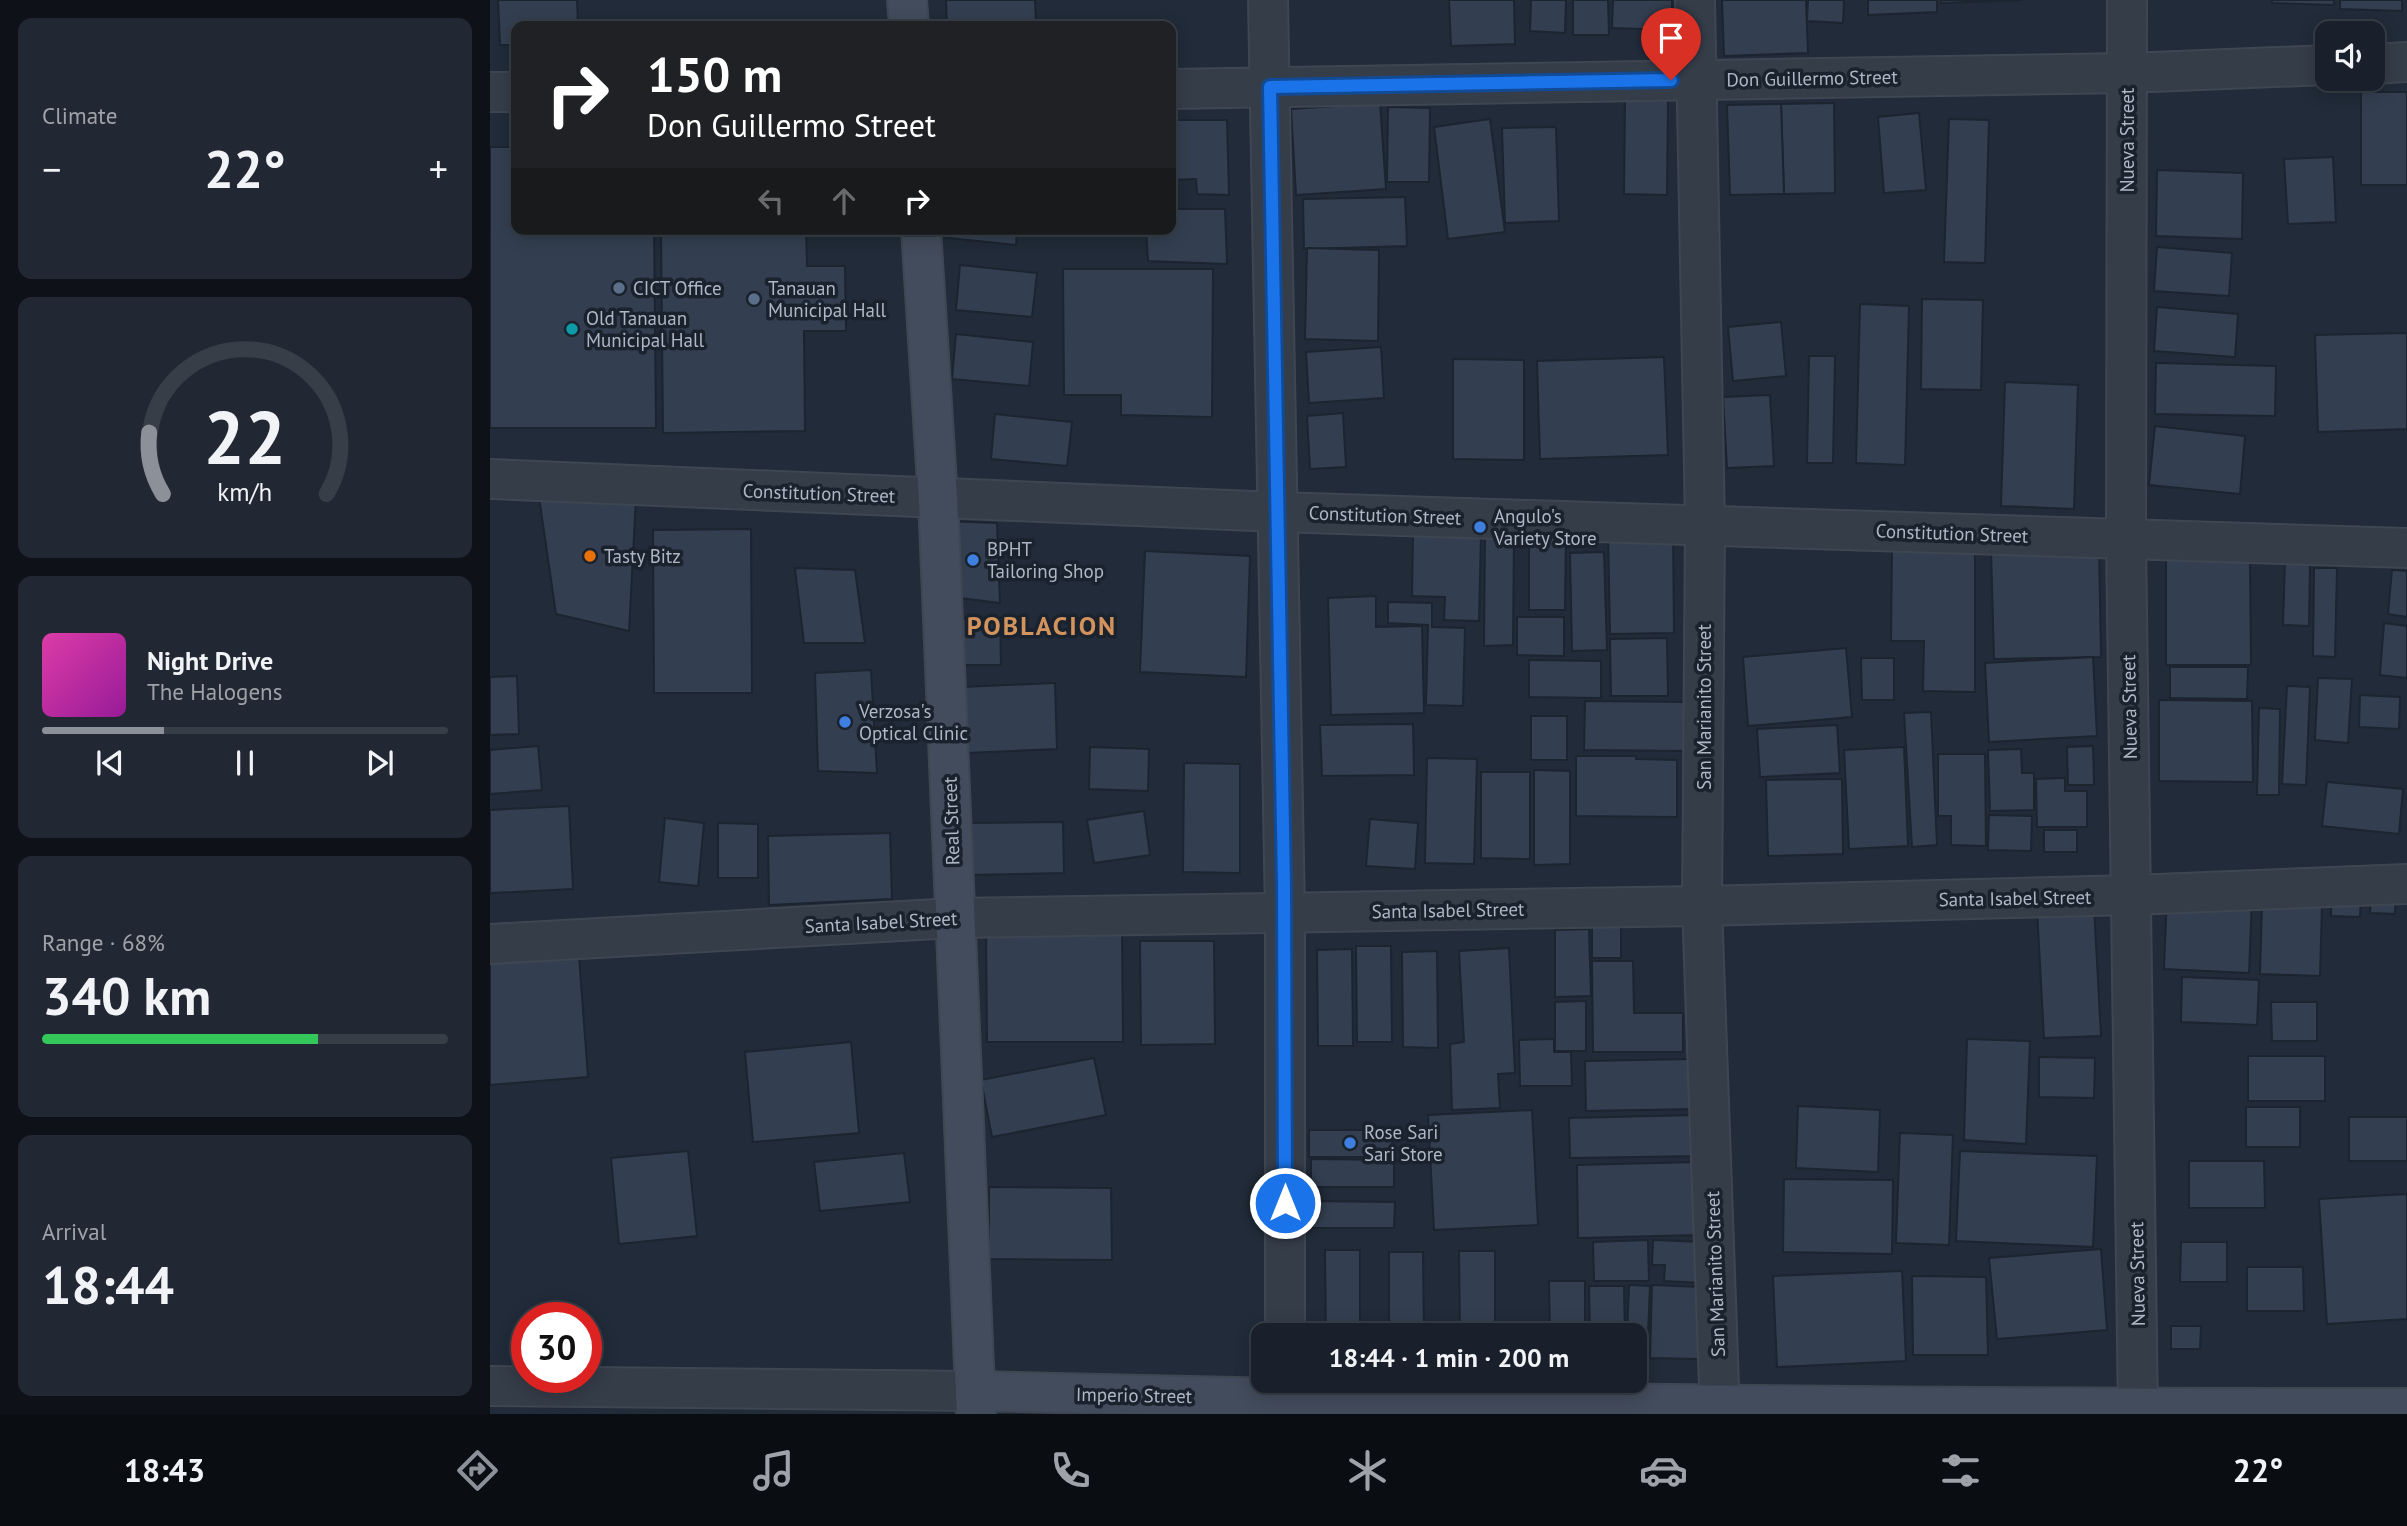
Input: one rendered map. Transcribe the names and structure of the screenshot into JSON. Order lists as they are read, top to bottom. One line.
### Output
{"streets":{"street":["Don Guillermo Street","Nueva Street","Constitution Street","San Marianito Street","Real Street","Santa Isabel Street","Imperio Street"]},"crossings":[["Don Guillermo Street","Nueva Street"],["Don Guillermo Street","San Marianito Street"],["Nueva Street","Constitution Street"],["Nueva Street","Santa Isabel Street"],["Nueva Street","Imperio Street"],["Constitution Street","San Marianito Street"],["Constitution Street","Real Street"],["San Marianito Street","Santa Isabel Street"],["San Marianito Street","Imperio Street"],["Real Street","Santa Isabel Street"],["Real Street","Imperio Street"]],"districts":["POBLACION"],"places":["CICT Office","Tanauan Municipal Hall","Old Tanauan Municipal Hall","Angulo's Variety Store","Tasty Bitz","BPHT Tailoring Shop","Verzosa's Optical Clinic","Rose Sari Sari Store"],"page":{"tile":["Climate",["Range · 68%","340 km"],["Arrival","18:44"]],"turn":["150 m","Don Guillermo Street"],"heat":["−","22°","+"],"song":["Night Drive","The Halogens"],"limit":"30","trip":"18:44 · 1 min · 200 m","tabs":["18:43","22°"],"gauge":["22","km/h"]}}
